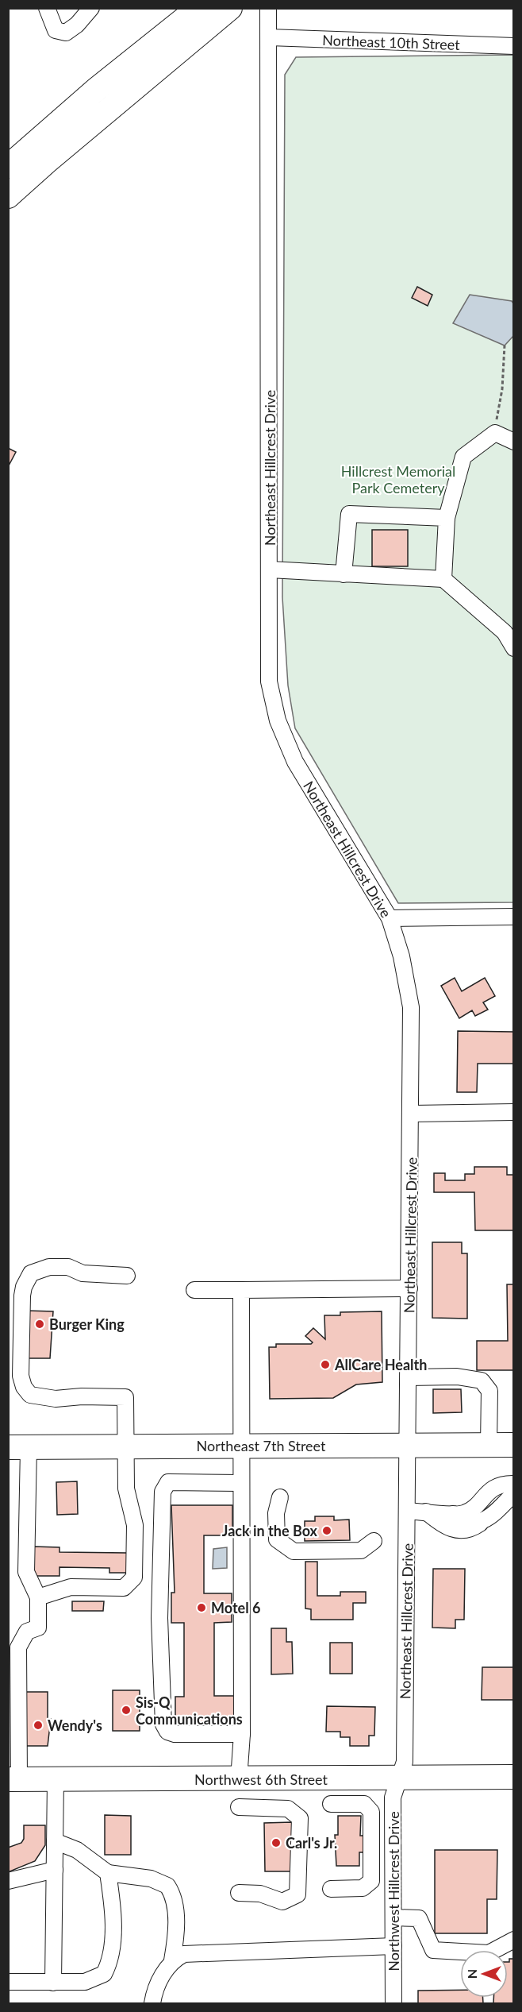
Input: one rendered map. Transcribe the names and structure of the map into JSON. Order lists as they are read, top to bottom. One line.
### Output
{"streets":{"highway":["Northeast 7th Street","Northwest 6th Street"],"street":["Northeast 10th Street","Northeast Hillcrest Drive","Northwest Hillcrest Drive"]},"crossings":[["Northeast 10th Street","Northeast Hillcrest Drive"],["Northeast Hillcrest Drive","Northeast 7th Street"],["Northeast Hillcrest Drive","Northwest 6th Street"],["Northeast Hillcrest Drive","Northwest Hillcrest Drive"],["Northwest 6th Street","Northwest Hillcrest Drive"]],"parks":["Hillcrest Memorial Park Cemetery"],"places":["Burger King","AllCare Health","Jack in the Box","Motel 6","Sis-Q Communications","Wendy's","Carl's Jr."],"north":"left"}
